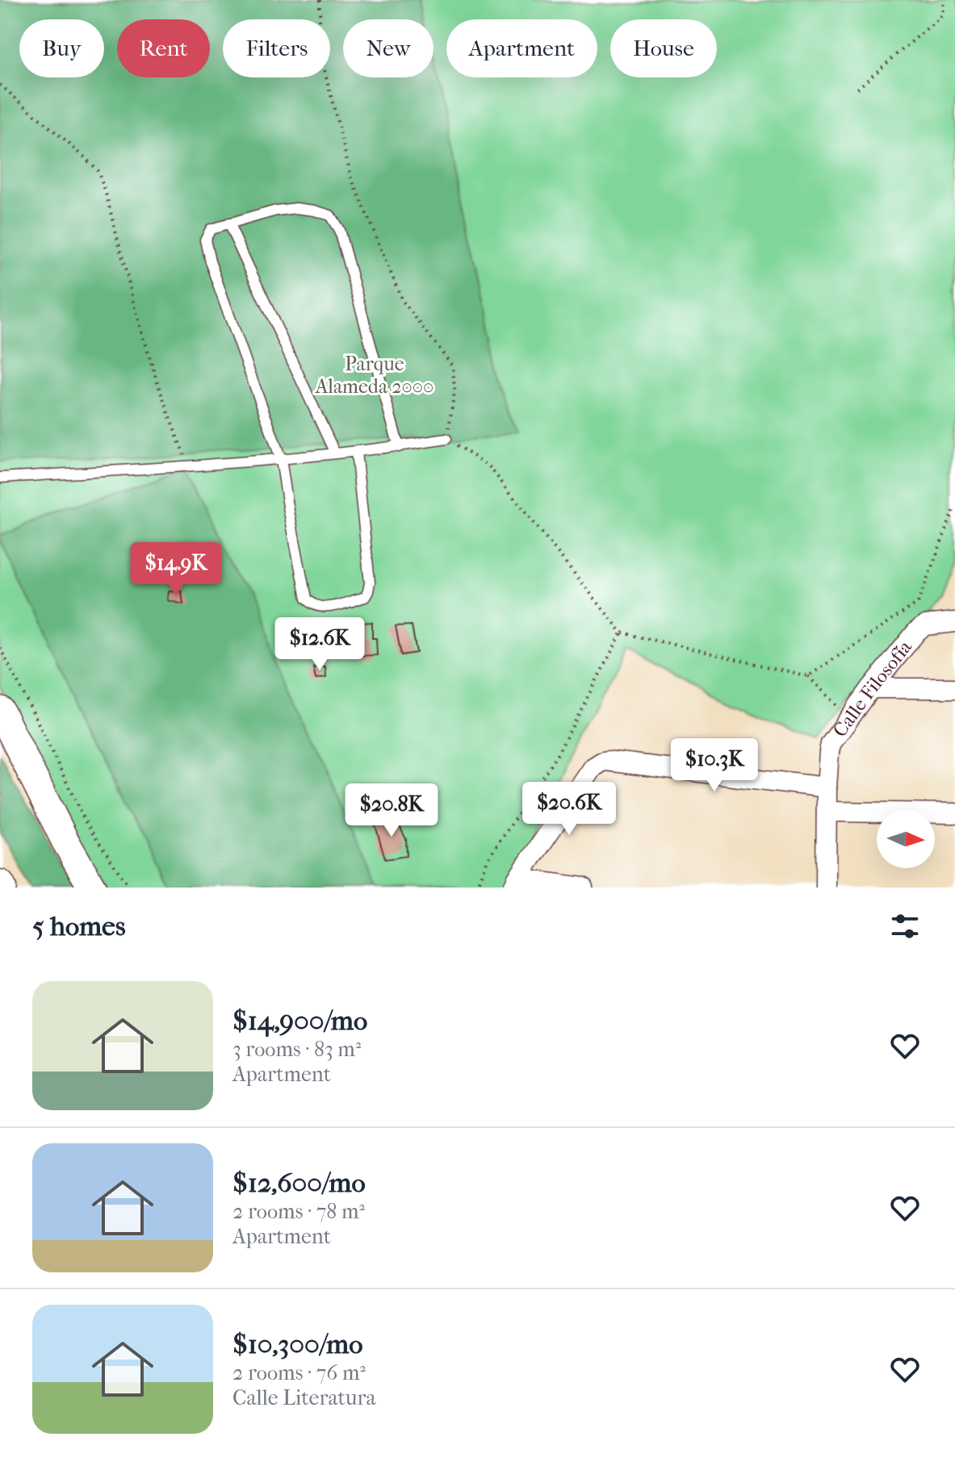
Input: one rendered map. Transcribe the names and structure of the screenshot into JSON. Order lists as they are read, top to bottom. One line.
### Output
{"streets":{"street":["Calle Filosofía"]},"parks":["Parque Alameda 2000"],"north":"right","page":{"chip":["Buy","Rent","Filters","New","Apartment","House"],"price":["$14.9K","$12.6K","$10.3K","$20.6K","$20.8K"],"heading":"5 homes","list":[{"name":"$14,900/mo","note":"3 rooms · 83 m² · Apartment"},{"name":"$12,600/mo","note":"2 rooms · 78 m² · Apartment"},{"name":"$10,300/mo","note":"2 rooms · 76 m² · Calle Literatura"}]}}
